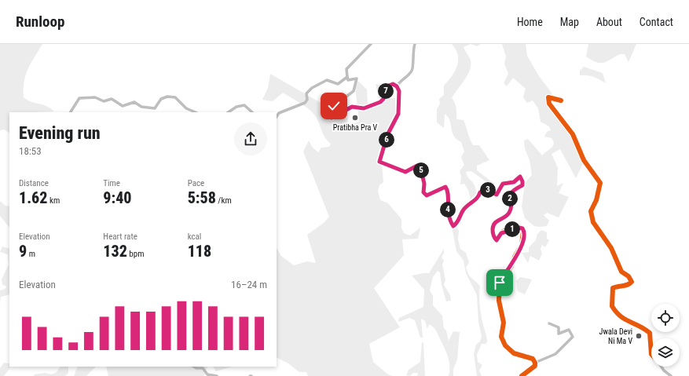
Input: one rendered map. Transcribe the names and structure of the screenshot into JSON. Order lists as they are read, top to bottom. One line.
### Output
{"places":["Pratibha Pra V","Jwala Devi Ni Ma V"],"page":{"header":"Runloop","nav":["Home","Map","About","Contact"],"pins":["7","6","5","3","2","4","1"],"heading":["Evening run","18:53"],"stats":[["Distance","1.62 km"],["Time","9:40"],["Pace","5:58 /km"],["Elevation","9 m"],["Heart rate","132 bpm"],["kcal","118"]],"chart":["Elevation","16–24 m"]}}
